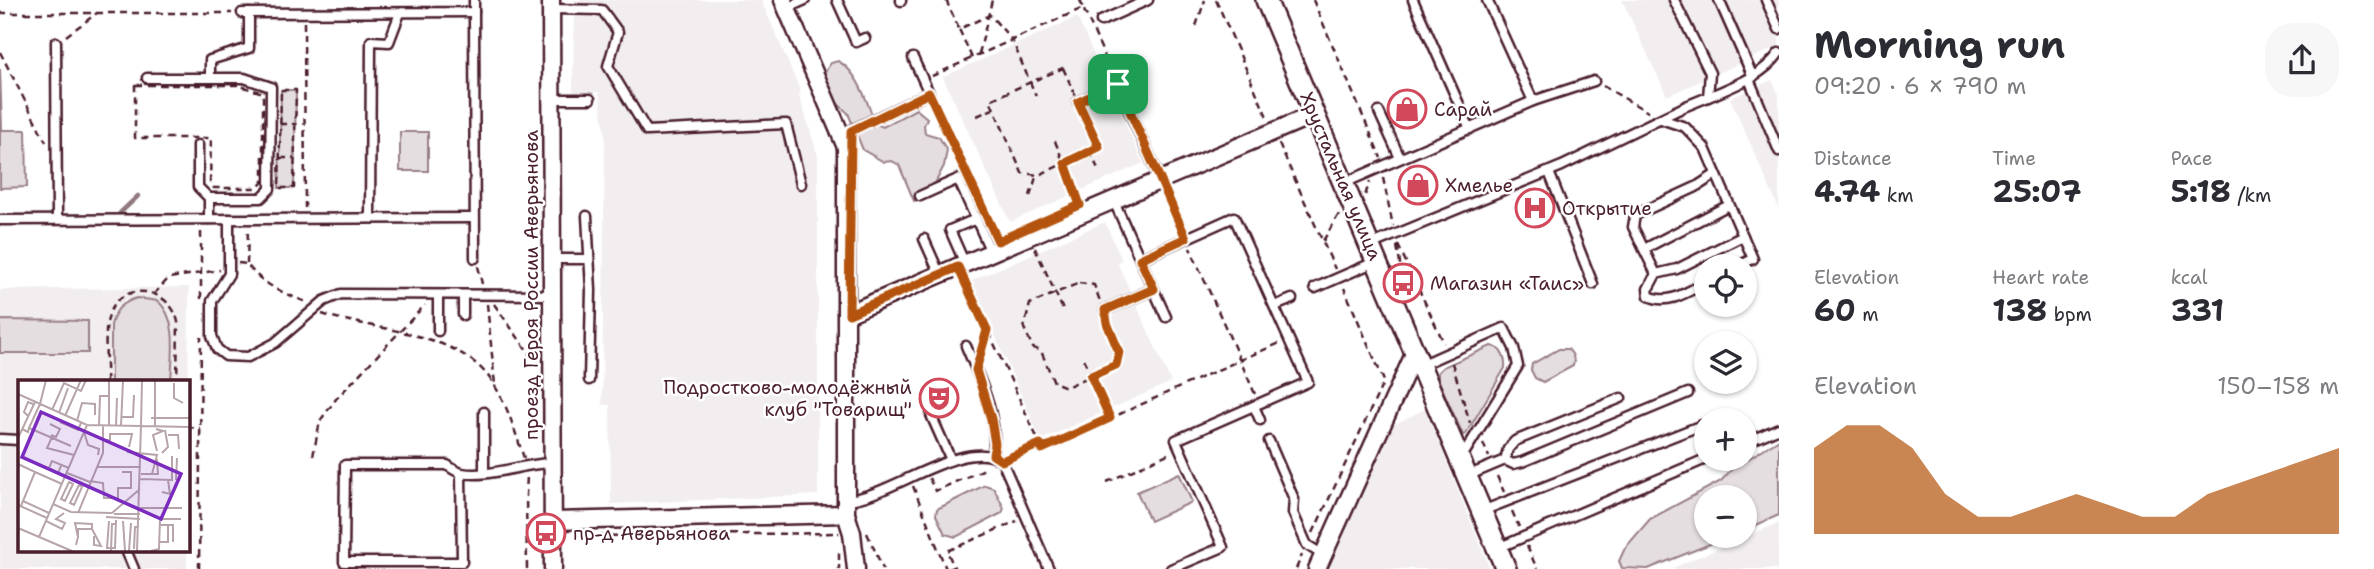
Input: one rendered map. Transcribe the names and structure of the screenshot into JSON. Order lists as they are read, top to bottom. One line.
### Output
{"streets":{"street":["Хрустальная улица","проезд Героя России Аверьянова"]},"places":{"shop":["Сарай","Хмелье"],"hospital":["Открытие"],"bus stop":["Магазин «Таис»","пр-д Аверьянова"],"theatre":["Подростково-молодёжный клуб \"Товарищ\""]},"page":{"heading":["Morning run","09:20 · 6 × 790 m"],"stats":[["Distance","4.74 km"],["Time","25:07"],["Pace","5:18 /km"],["Elevation","60 m"],["Heart rate","138 bpm"],["kcal","331"]],"map_buttons":["+","−"],"chart":["Elevation","150–158 m"]}}
